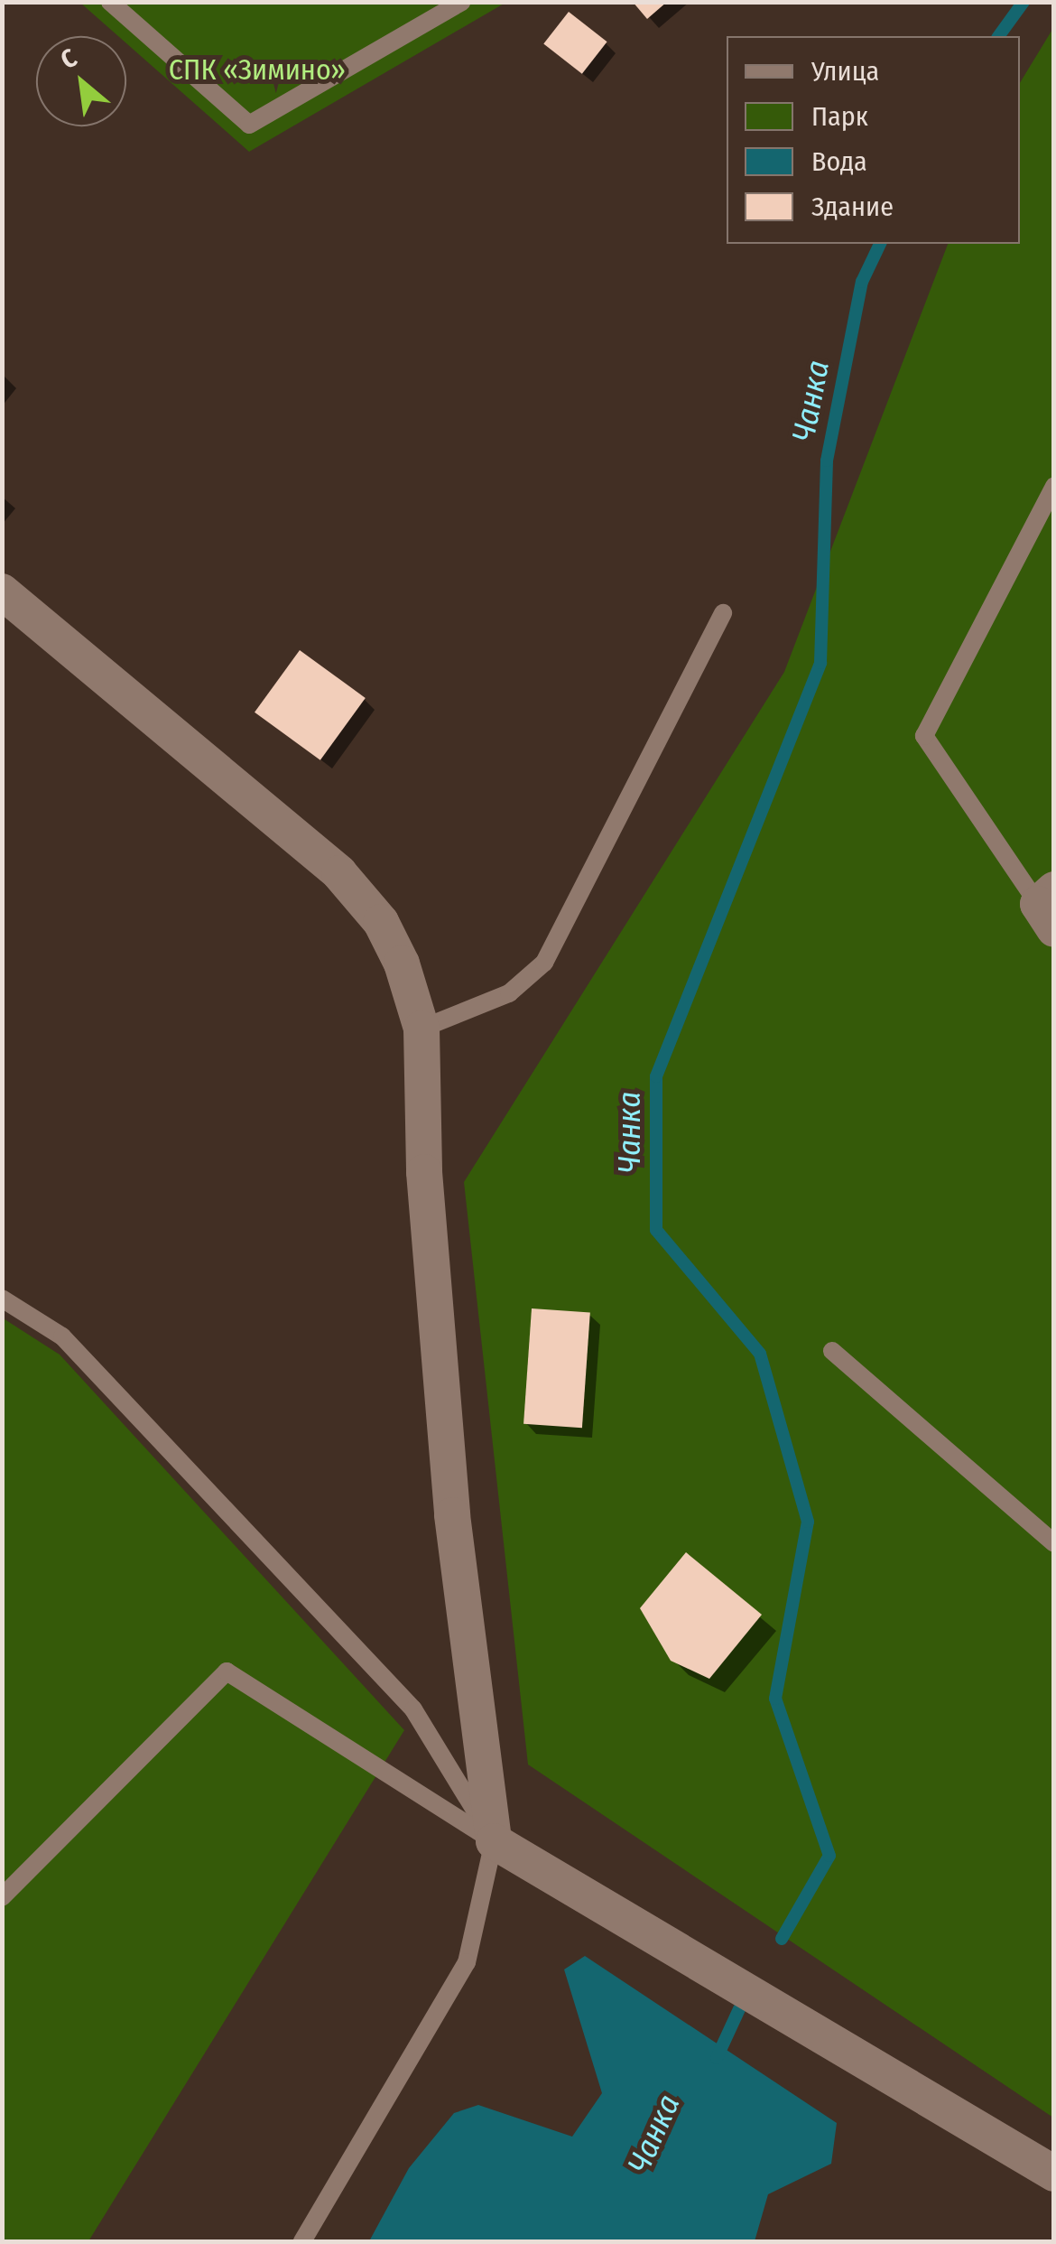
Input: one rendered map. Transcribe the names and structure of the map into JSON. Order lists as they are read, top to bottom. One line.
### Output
{"water":["Чанка"],"parks":["СПК «Зимино»"],"legend":["Улица","Парк","Вода","Здание"],"north":"top left"}
